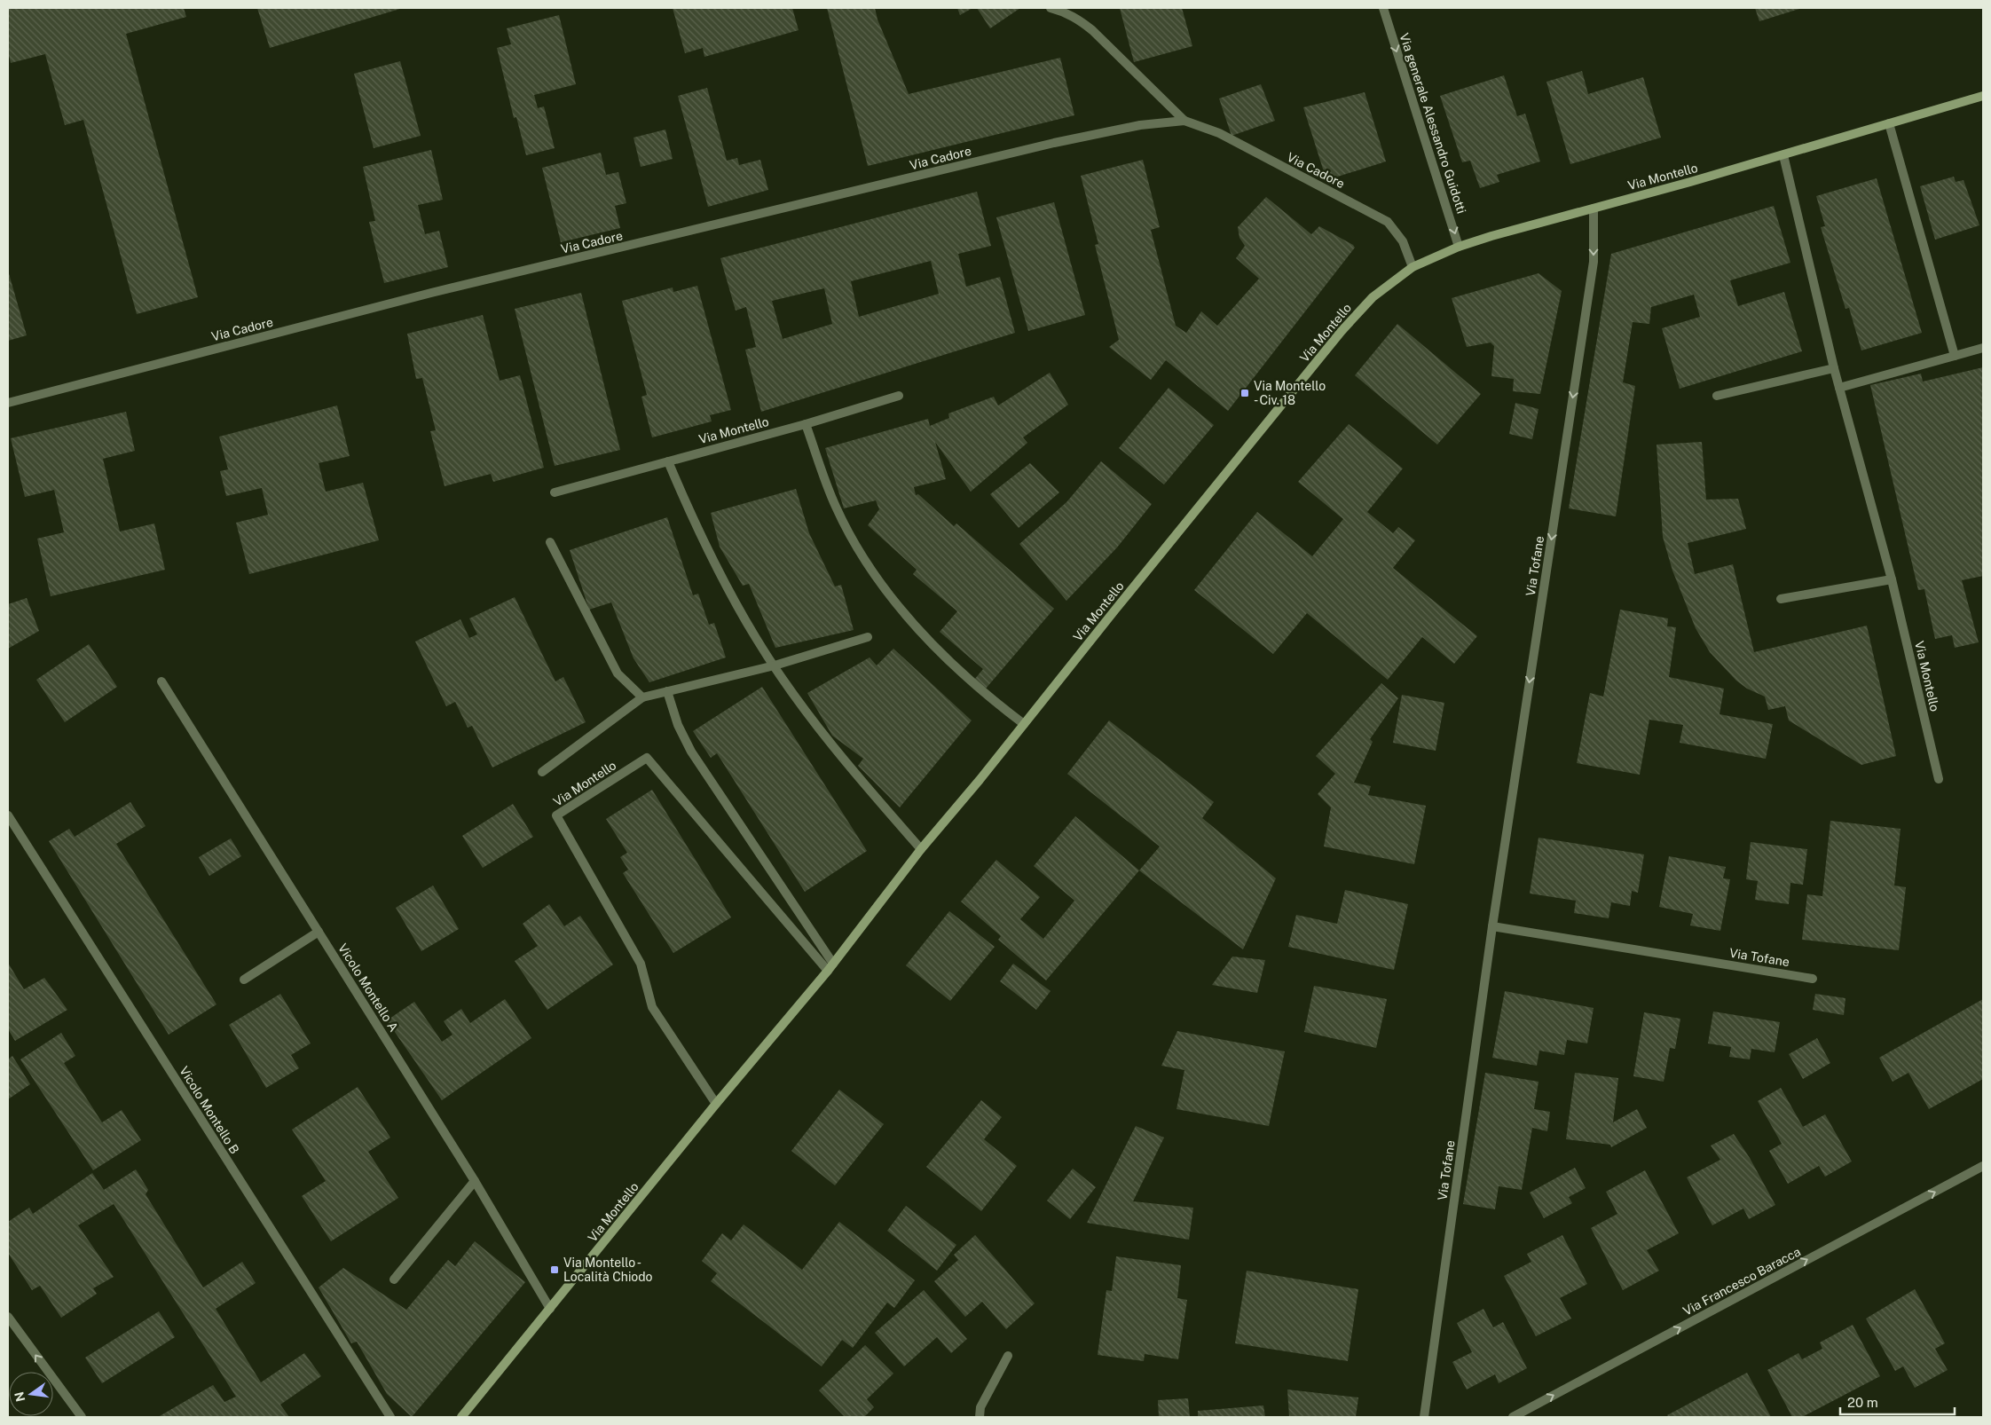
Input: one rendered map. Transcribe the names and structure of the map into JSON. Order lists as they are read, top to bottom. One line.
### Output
{"streets":{"street":["Via generale Alessandro Guidotti","Via Cadore","Via Montello","Via Tofane","Vicolo Montello A","Vicolo Montello B","Via Francesco Baracca"]},"crossings":[["Via generale Alessandro Guidotti","Via Montello"],["Via Cadore","Via Montello"],["Via Montello","Via Tofane"],["Via Montello","Vicolo Montello A"]],"one_way":["Via generale Alessandro Guidotti","Via Tofane","Via Francesco Baracca"],"places":{"transit":["Via Montello - Civ. 18","Via Montello - Località Chiodo"]},"scale_bar":"20 m","north":"left"}
